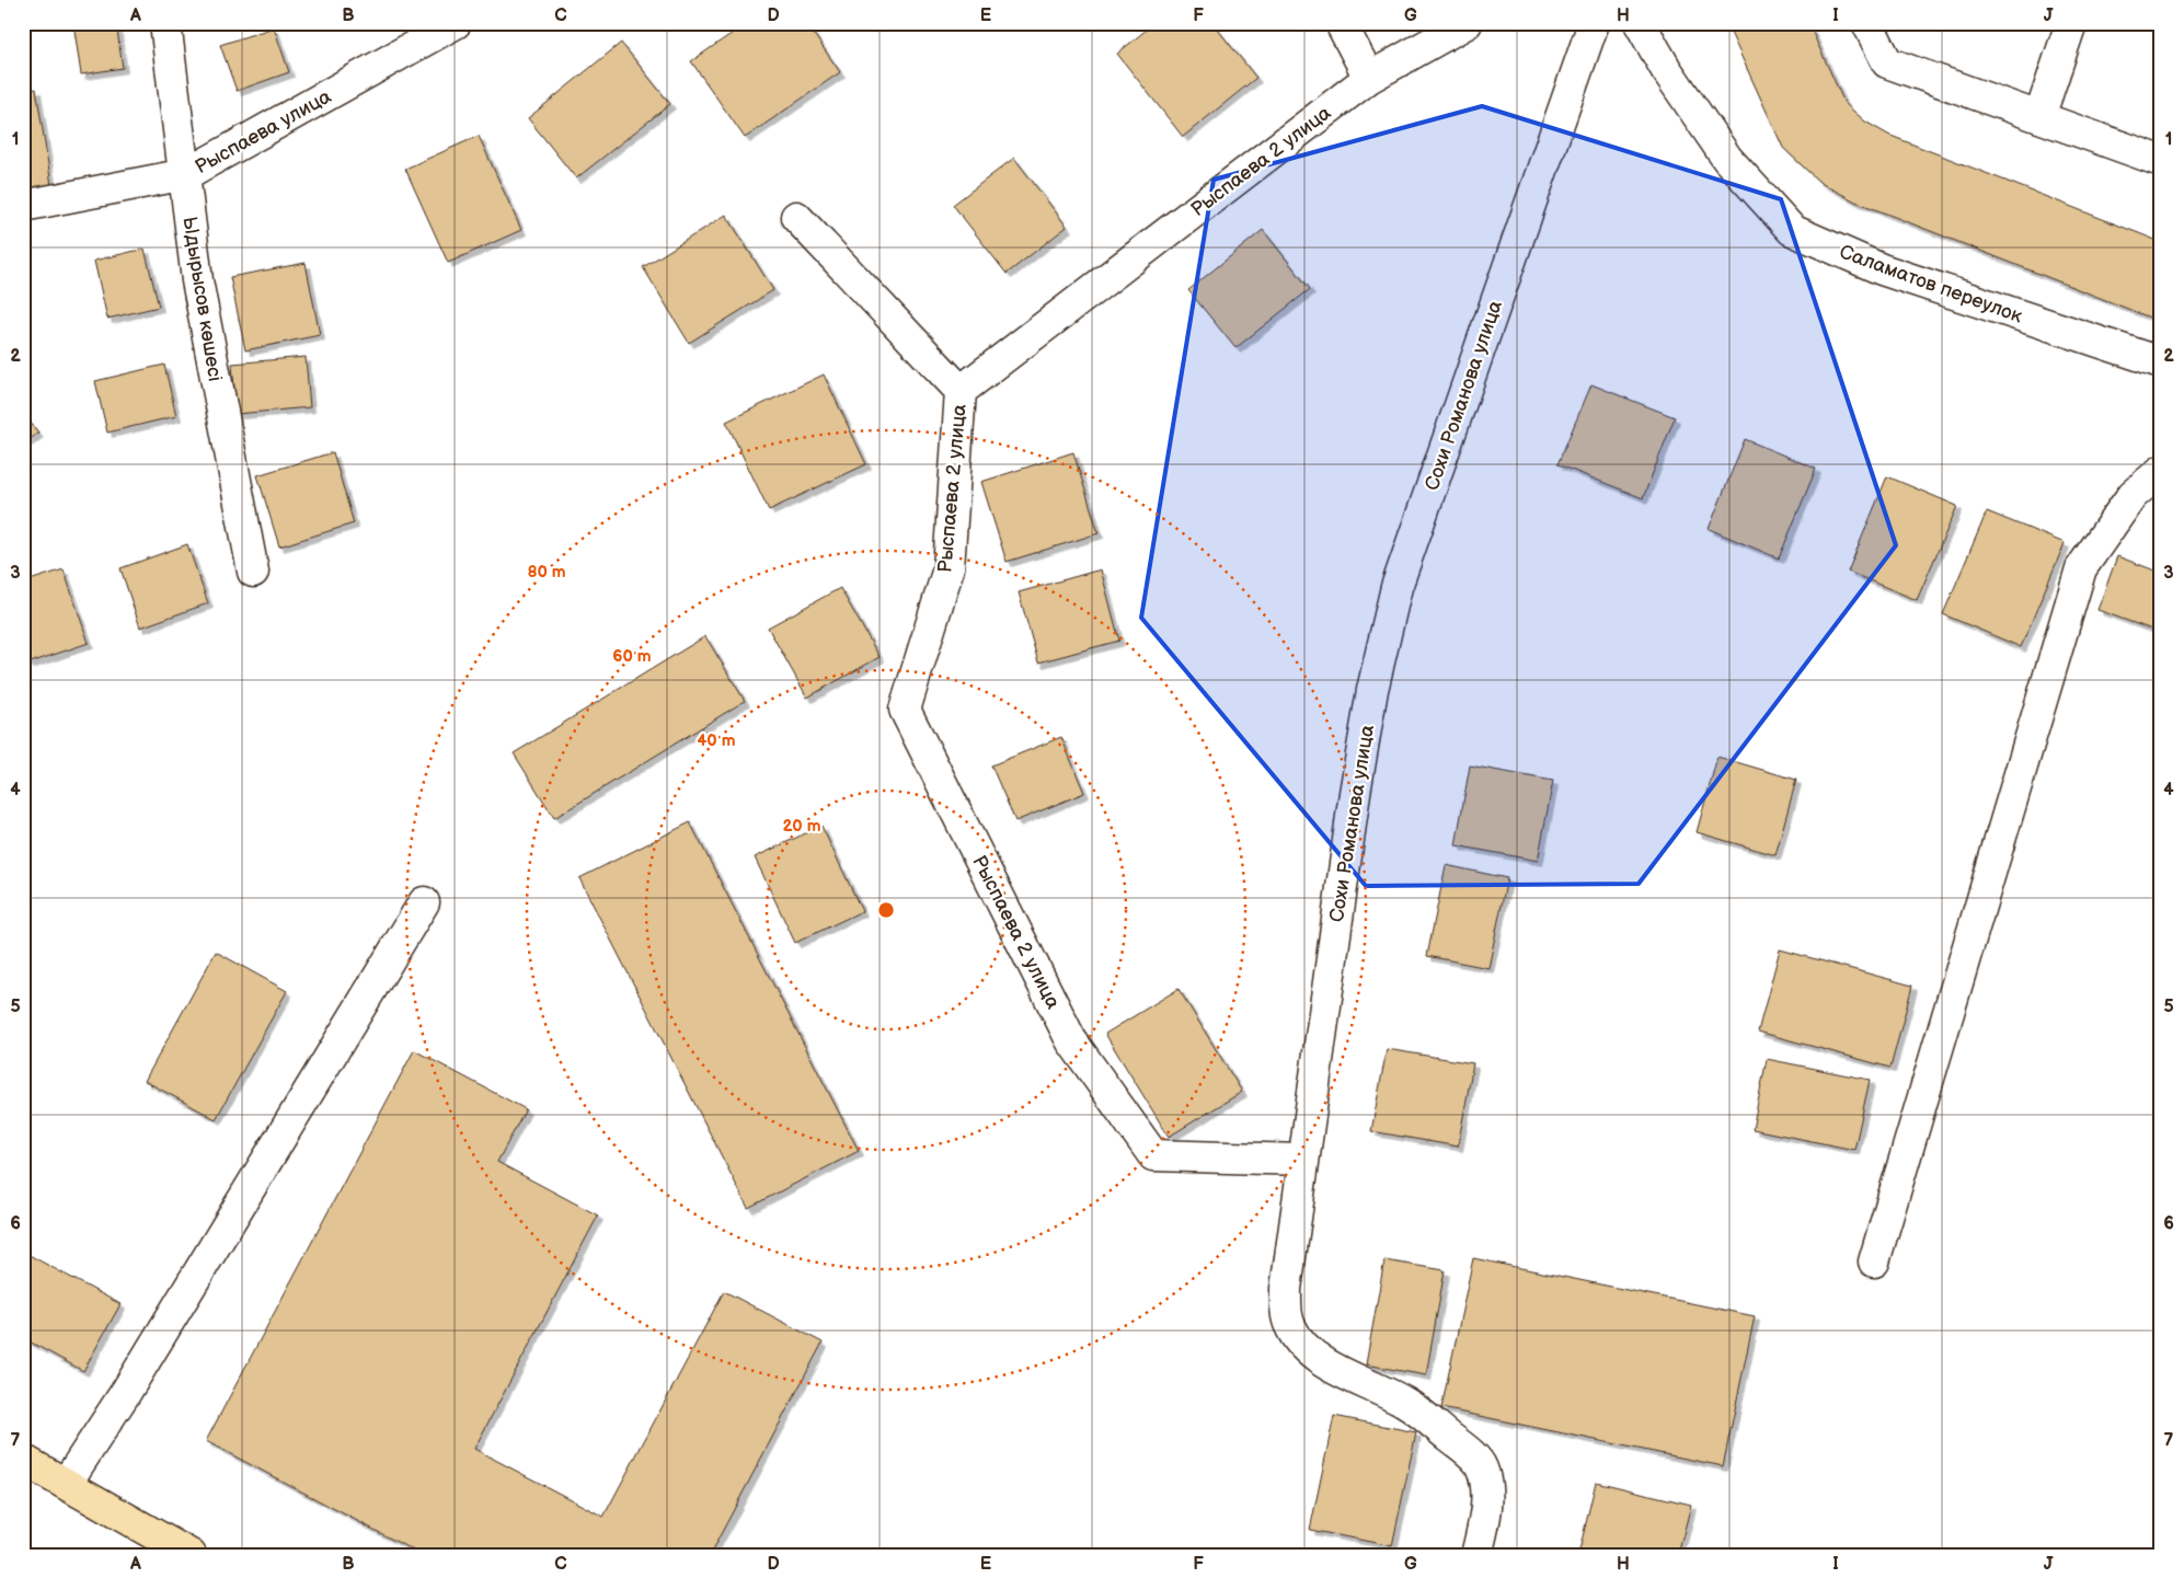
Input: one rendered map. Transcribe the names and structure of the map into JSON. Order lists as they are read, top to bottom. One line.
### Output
{"streets":{"street":["Рыспаева улица","Рыспаева 2 улица","Саламатов переулок","Ыдырысов көшесі","Сохи Романова улица"]},"crossings":[["Рыспаева улица","Ыдырысов көшесі"],["Рыспаева 2 улица","Сохи Романова улица"]],"grid":{"columns":["A","B","C","D","E","F","G","H","I","J"],"rows":["1","2","3","4","5","6","7"]},"rings":["80 m","60 m","40 m","20 m"]}
